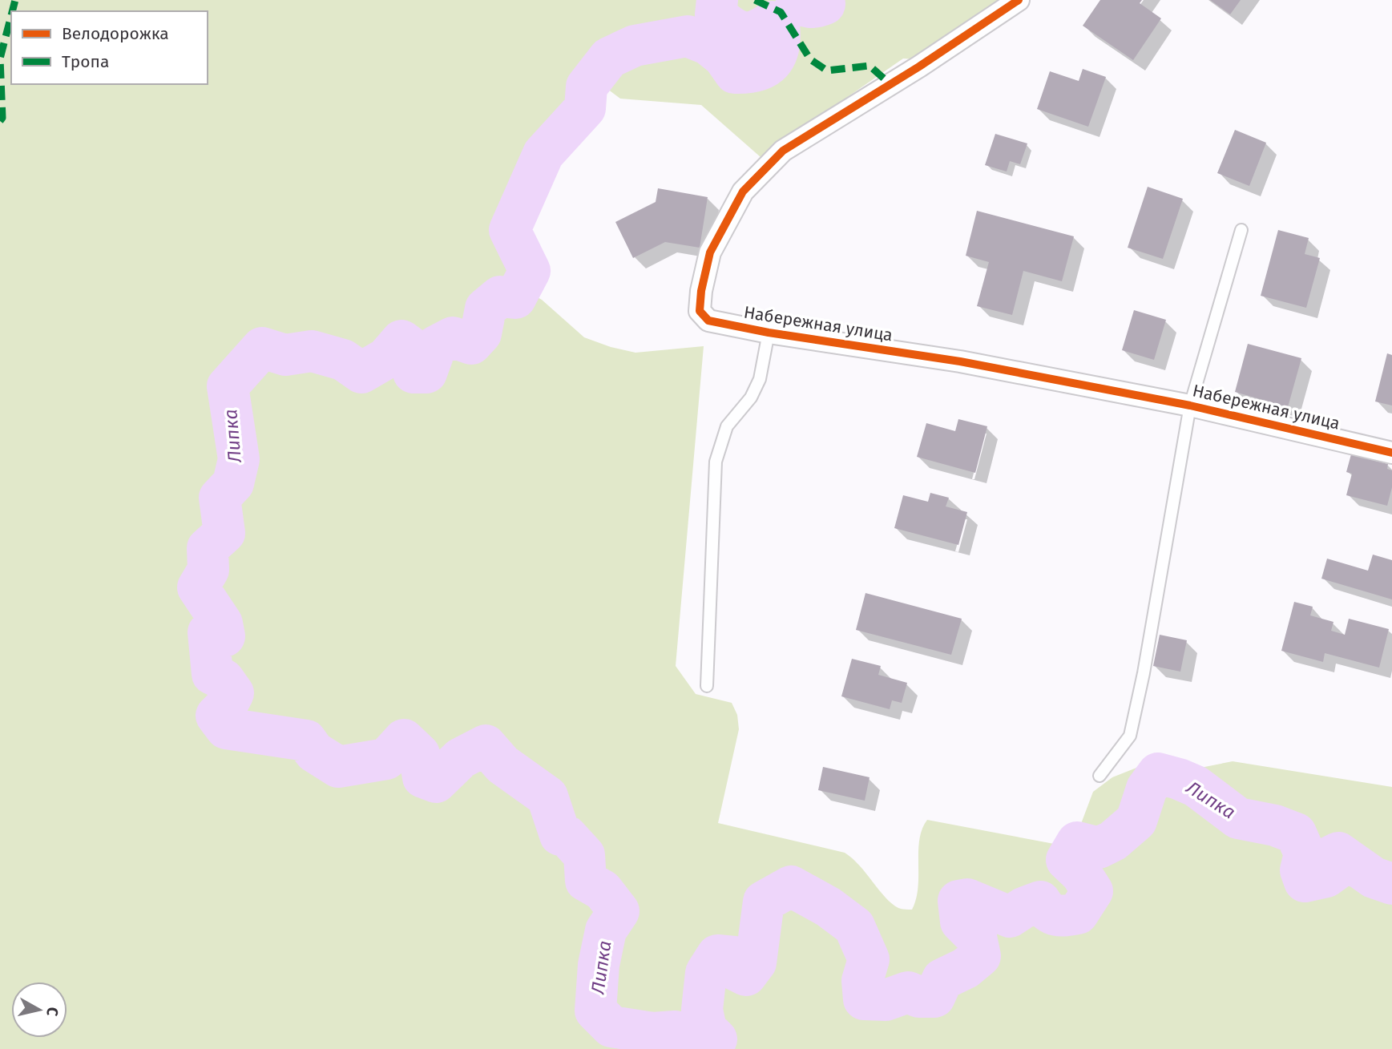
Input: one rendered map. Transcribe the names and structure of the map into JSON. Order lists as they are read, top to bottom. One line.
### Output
{"streets":{"street":["Набережная улица"]},"water":["Липка"],"legend":["Велодорожка","Тропа"],"north":"right"}
